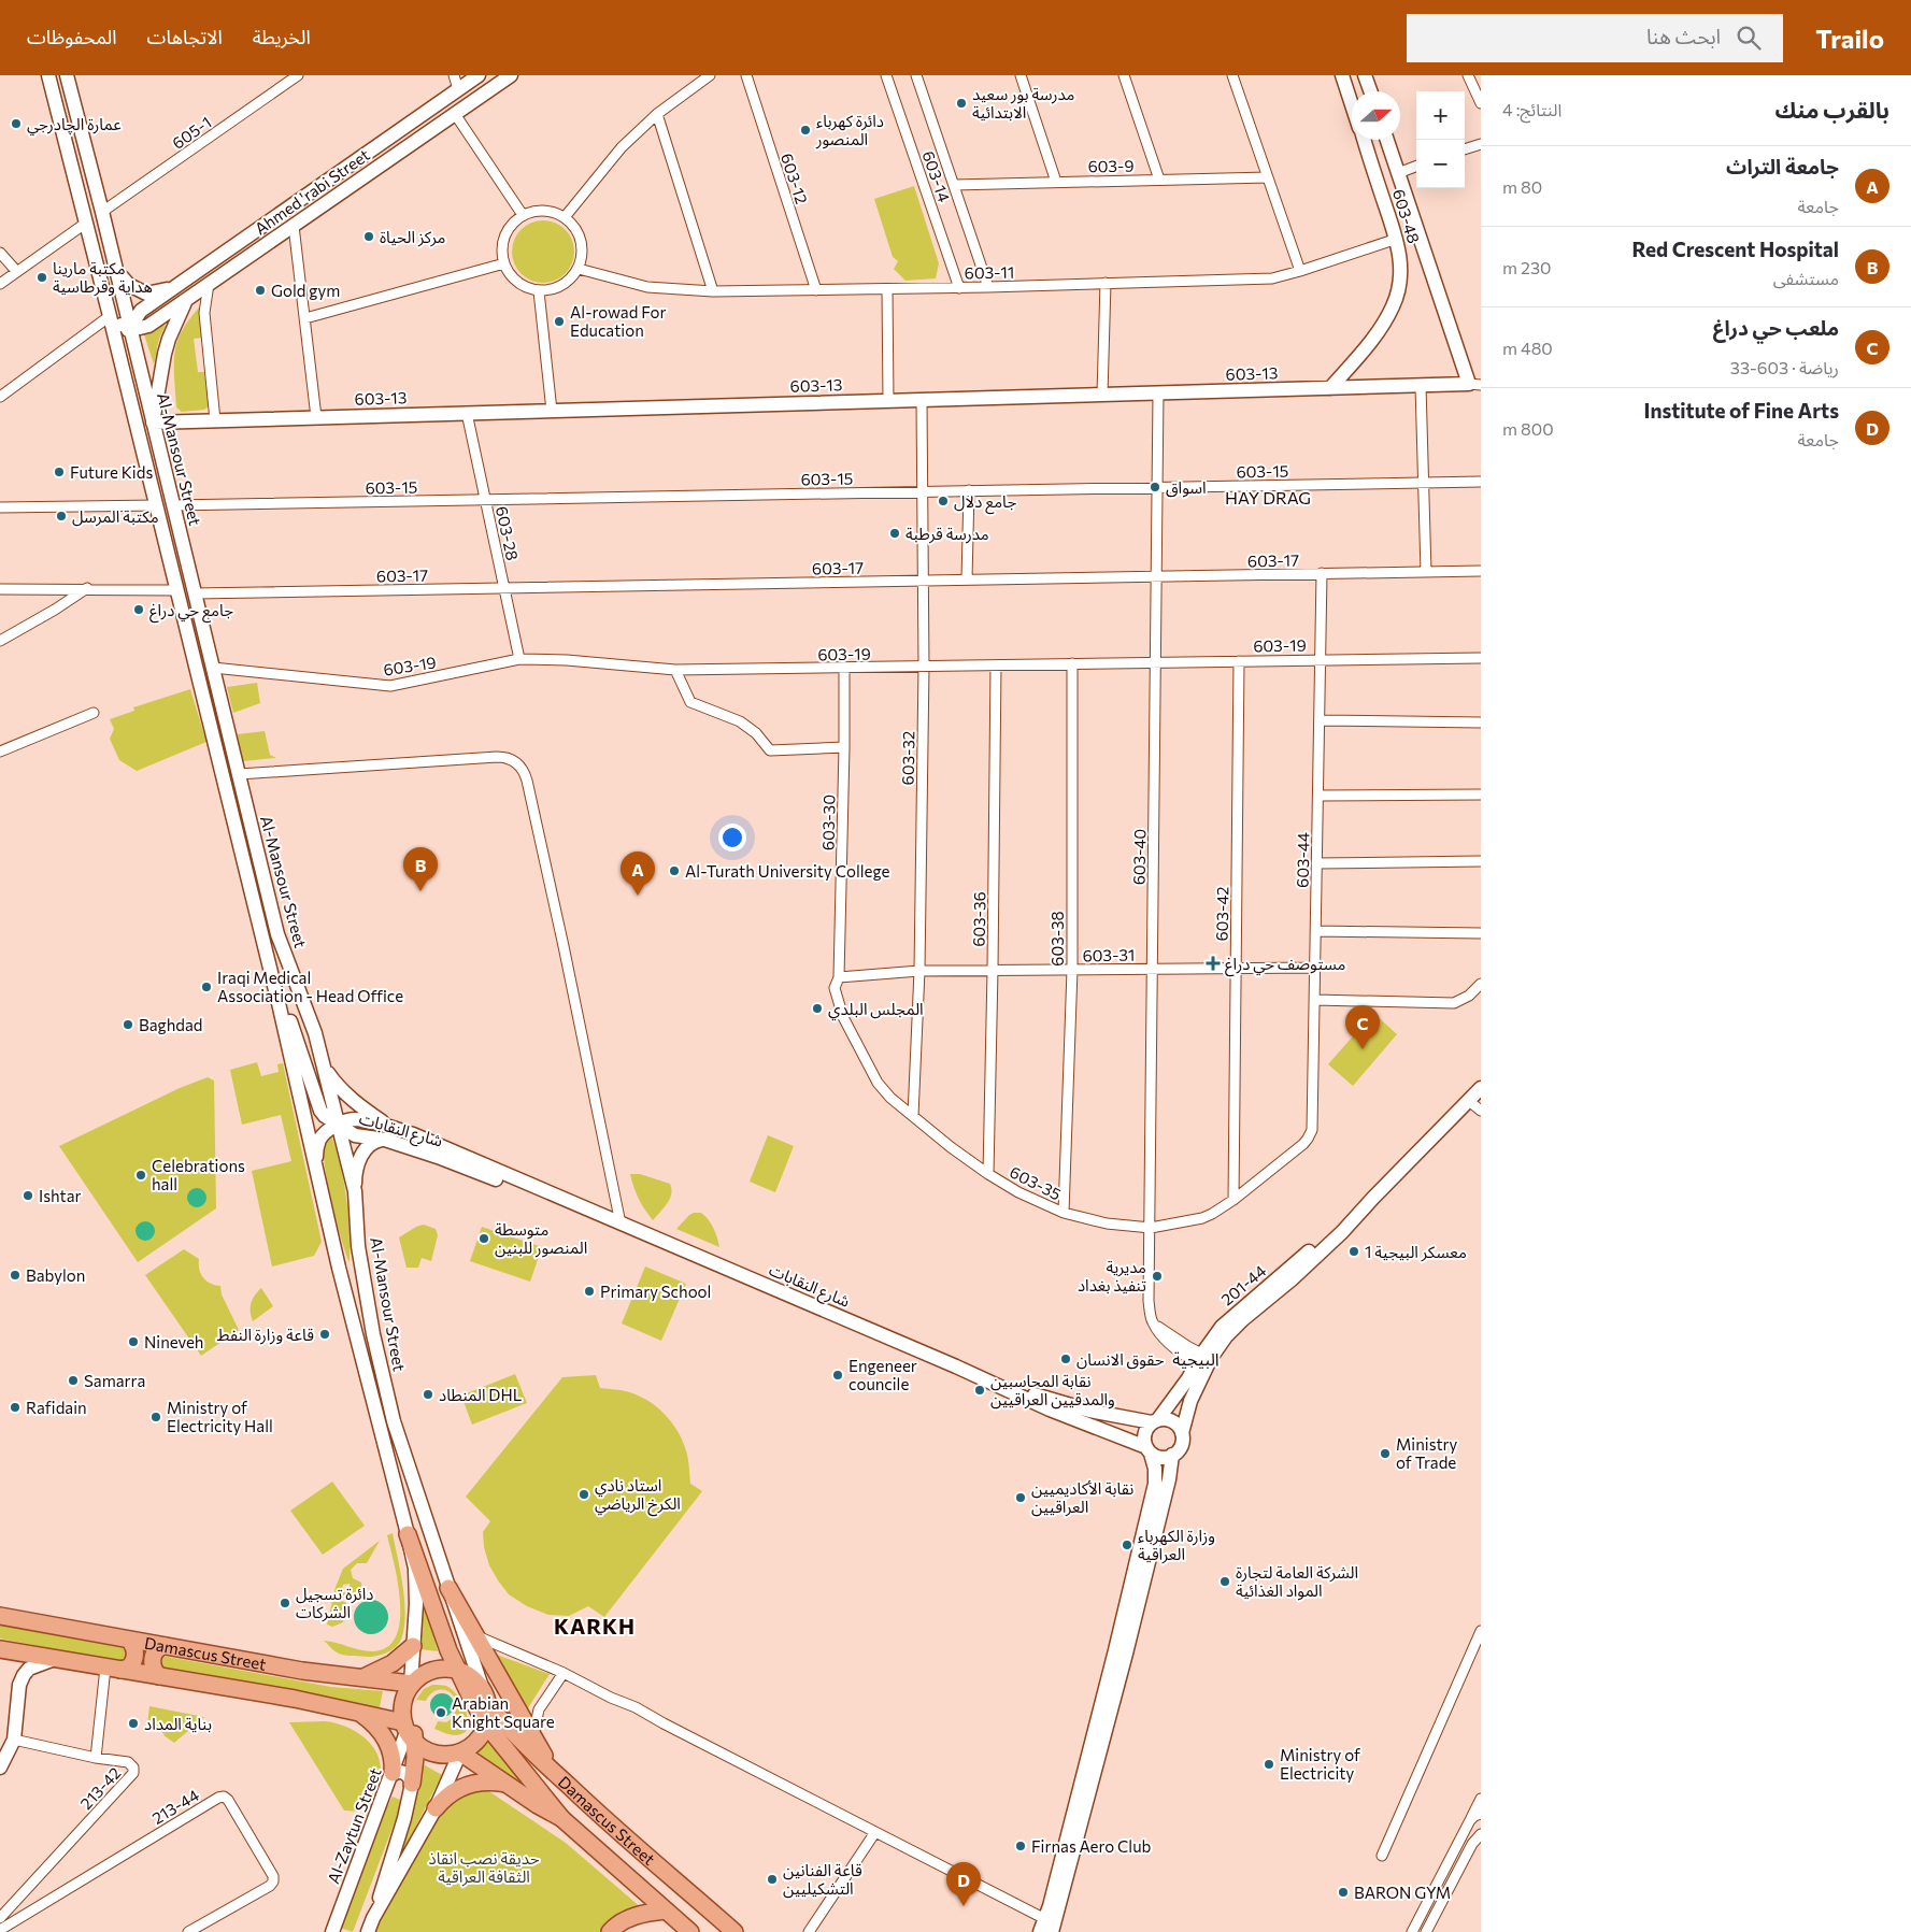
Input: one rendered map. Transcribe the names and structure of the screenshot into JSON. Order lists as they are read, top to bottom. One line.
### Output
{"streets":{"main road":["Ahmed 'rabi Street","603-48","603-13","Al-Mansour Street","شارع النقابات","201-44","Damascus Street","Al-Zaytun Street"],"street":["605-1","603-9","603-14","603-12","603-11","603-15","603-28","603-17","603-19","603-32","603-30","603-40","603-44","603-42","603-36","603-38","603-31","603-35","213-42","213-44"]},"crossings":[["605-1","Al-Mansour Street"],["603-9","603-14"],["603-14","603-11"],["603-12","603-11"],["Ahmed 'rabi Street","Al-Mansour Street"],["603-48","603-11"],["603-48","603-13"],["603-13","Al-Mansour Street"],["603-13","603-28"],["603-13","603-32"],["603-13","603-40"],["Al-Mansour Street","603-15"],["Al-Mansour Street","603-17"],["Al-Mansour Street","603-19"],["Al-Mansour Street","شارع النقابات"],["Al-Mansour Street","Damascus Street"],["Al-Mansour Street","Al-Zaytun Street"],["603-15","603-28"],["603-15","603-32"],["603-15","603-40"],["603-28","603-17"],["603-28","603-19"],["603-17","603-32"],["603-17","603-40"],["603-17","603-44"],["603-19","603-32"],["603-19","603-30"],["603-19","603-40"],["603-19","603-44"],["603-19","603-42"],["603-19","603-36"],["603-19","603-38"],["603-32","603-31"],["603-32","603-35"],["603-30","603-31"],["603-30","603-35"],["603-40","603-31"],["603-40","603-35"],["603-40","201-44"],["603-44","603-31"],["603-44","603-35"],["603-42","603-31"],["603-42","603-35"],["603-36","603-31"],["603-36","603-35"],["603-38","603-31"],["603-38","603-35"],["603-31","603-35"],["شارع النقابات","201-44"],["Damascus Street","Al-Zaytun Street"]],"districts":["HAY DRAG","البيجية","KARKH"],"parks":["حديقة نصب انقاذ الثقافة العراقية"],"places":{"other":["مدرسة بور سعيد الابتدائية","عمارة الچادرجي","دائرة كهرباء المنصور","مركز الحياة","مكتبة مارينا هداية وقرطاسية","Gold gym","Al-rowad For Education","Future Kids","اسواق","جامع دلال","مكتبة المرسل","مدرسة قرطبة","جامع حي دراغ","Al-Turath University College","Iraqi Medical Association - Head Office","المجلس البلدي","Baghdad","Celebrations hall","Ishtar","متوسطة المنصور للبنين","معسكر البيجية 1","Babylon","مديرية تنفيذ بغداد","Primary School","قاعة وزارة النفط","Nineveh","حقوق الانسان","Engeneer councile","Samarra","نقابة المحاسبين والمدقيين العراقيين","المنطاد DHL","Rafidain","Ministry of Electricity Hall","Ministry of Trade","استاد نادي الكرخ الرياضي","نقابة الأكاديميين العراقيين","وزارة الكهرباء العراقية","الشركة العامة لتجارة المواد الغذائية","دائرة تسجيل الشركات","Arabian Knight Square","بناية المداد","Ministry of Electricity","Firnas Aero Club","قاعة الفنانين التشكيليين","BARON GYM"],"health":["مستوصف حي دراغ"]},"north":"right","page":{"header":"Trailo","search":"ابحث هنا","nav":["الخريطة","الاتجاهات","المحفوظات"],"heading":["بالقرب منك","النتائج: 4"],"map_buttons":["+","−"],"list":[{"mark":"A","name":"جامعة التراث","note":"جامعة","value":"80 m"},{"mark":"B","name":"Red Crescent Hospital","note":"مستشفى","value":"230 m"},{"mark":"C","name":"ملعب حي دراغ","note":"رياضة · 603-33","value":"480 m"},{"mark":"D","name":"Institute of Fine Arts","note":"جامعة","value":"800 m"}],"pins":["B","A","C","D"]}}
